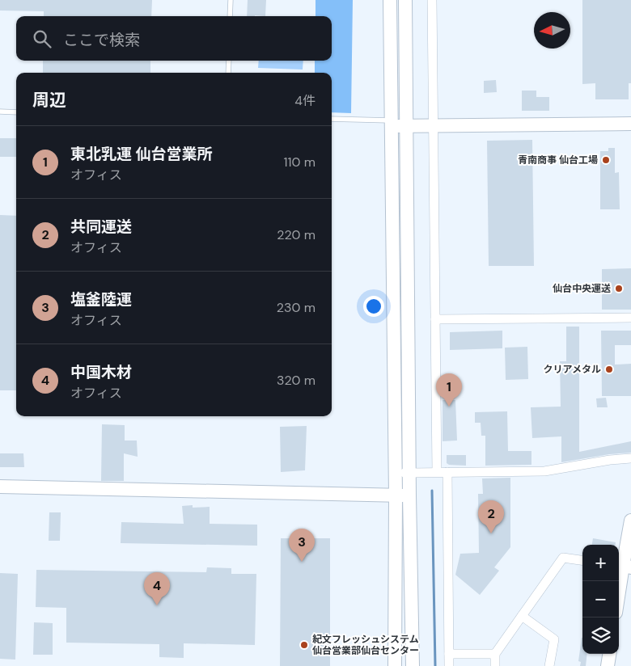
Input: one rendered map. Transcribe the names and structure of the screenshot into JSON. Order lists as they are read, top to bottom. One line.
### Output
{"places":["青南商事 仙台工場","仙台中央運送","クリアメタル","紀文フレッシュシステム 仙台営業部仙台センター"],"north":"left","page":{"search":"ここで検索","heading":["周辺","4件"],"list":[{"mark":"1","name":"東北乳運 仙台営業所","note":"オフィス","value":"110 m"},{"mark":"2","name":"共同運送","note":"オフィス","value":"220 m"},{"mark":"3","name":"塩釜陸運","note":"オフィス","value":"230 m"},{"mark":"4","name":"中国木材","note":"オフィス","value":"320 m"}],"pins":["1","2","3","4"],"map_buttons":["+","−"]}}
